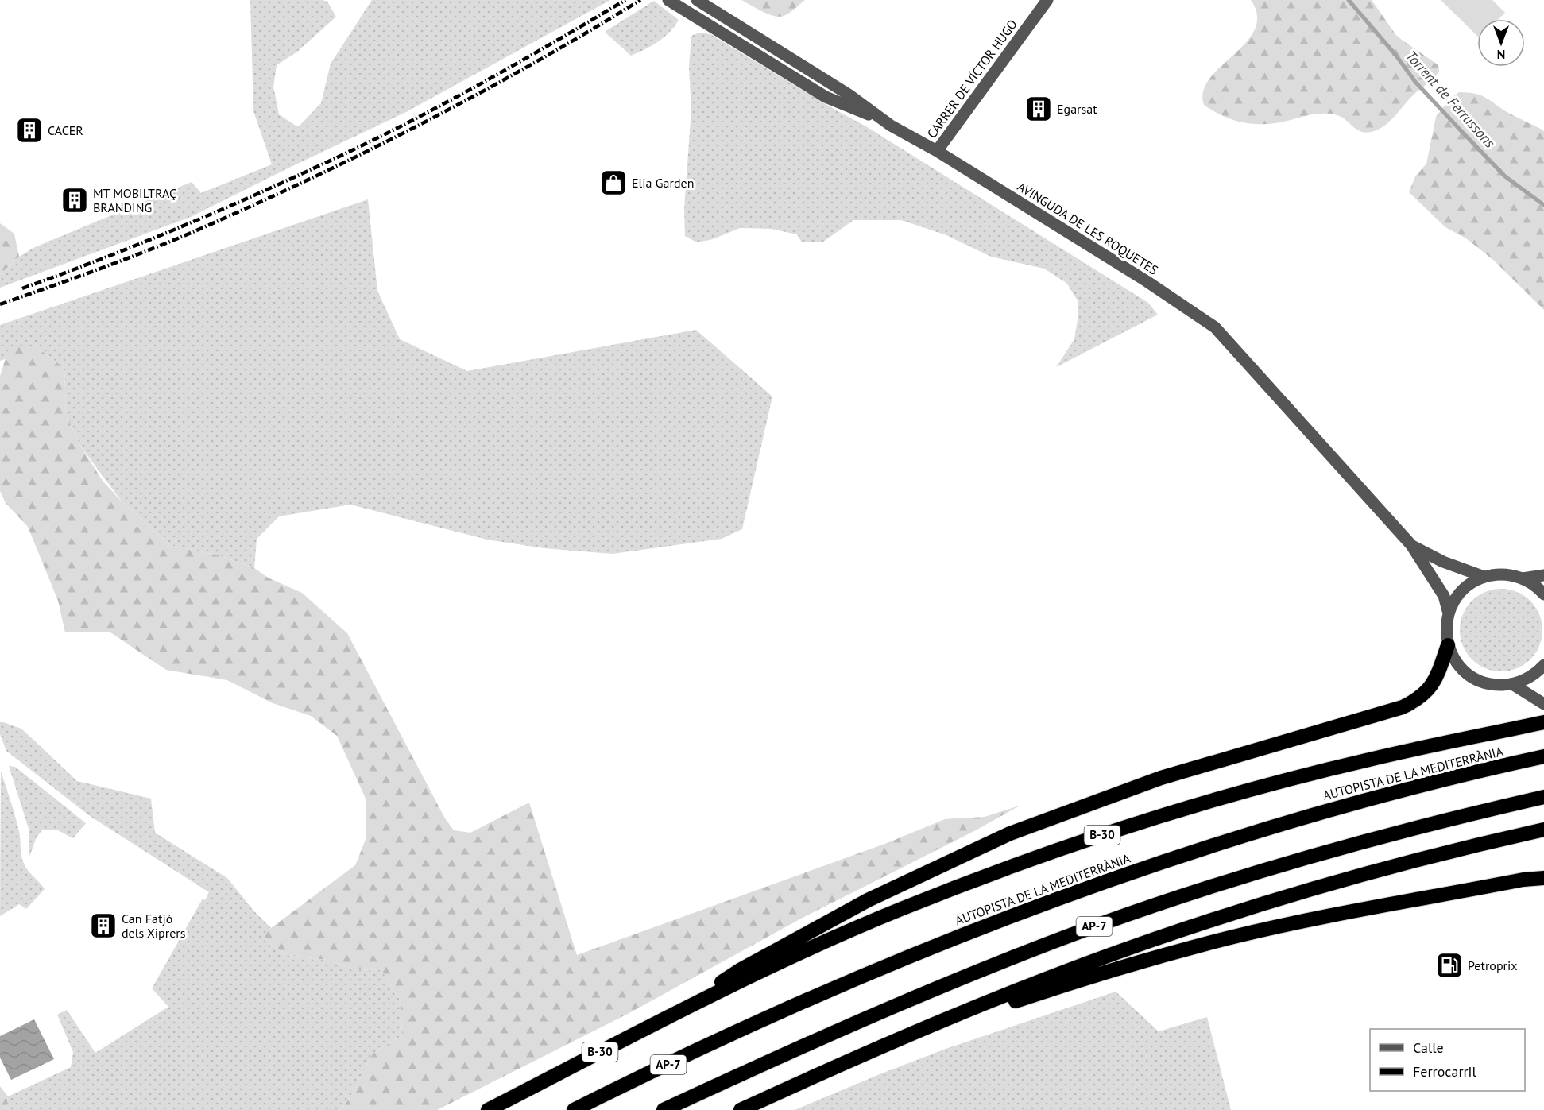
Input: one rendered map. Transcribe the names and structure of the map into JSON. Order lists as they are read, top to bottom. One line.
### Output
{"streets":{"highway":["AUTOPISTA DE LA MEDITERRÀNIA","B-30","AP-7"],"street":["CARRER DE VÍCTOR HUGO","AVINGUDA DE LES ROQUETES"]},"crossings":[["CARRER DE VÍCTOR HUGO","AVINGUDA DE LES ROQUETES"]],"water":["Torrent de Ferrussons"],"places":{"building":["Egarsat","CACER","MT MOBILTRAÇ BRANDING","Can Fatjó dels Xiprers"],"shop":["Elia Garden"],"fuel station":["Petroprix"]},"legend":["Calle","Ferrocarril"],"north":"bottom"}
